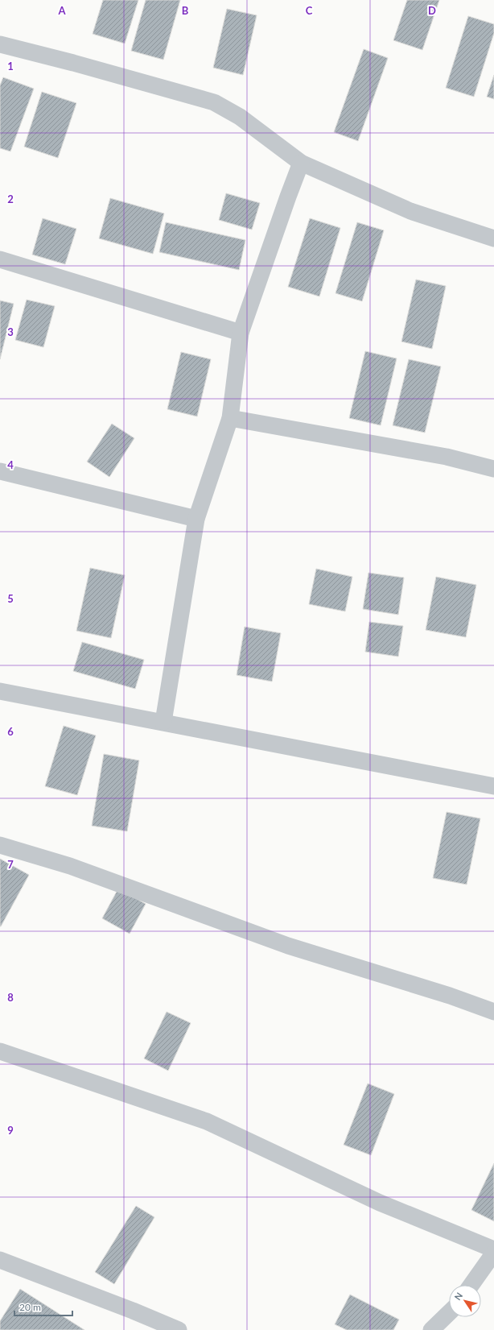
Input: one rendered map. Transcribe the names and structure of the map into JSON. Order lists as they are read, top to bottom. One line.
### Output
{"scale_bar":"20 m","north":"top left","grid":{"columns":["A","B","C","D"],"rows":["1","2","3","4","5","6","7","8","9"]}}
